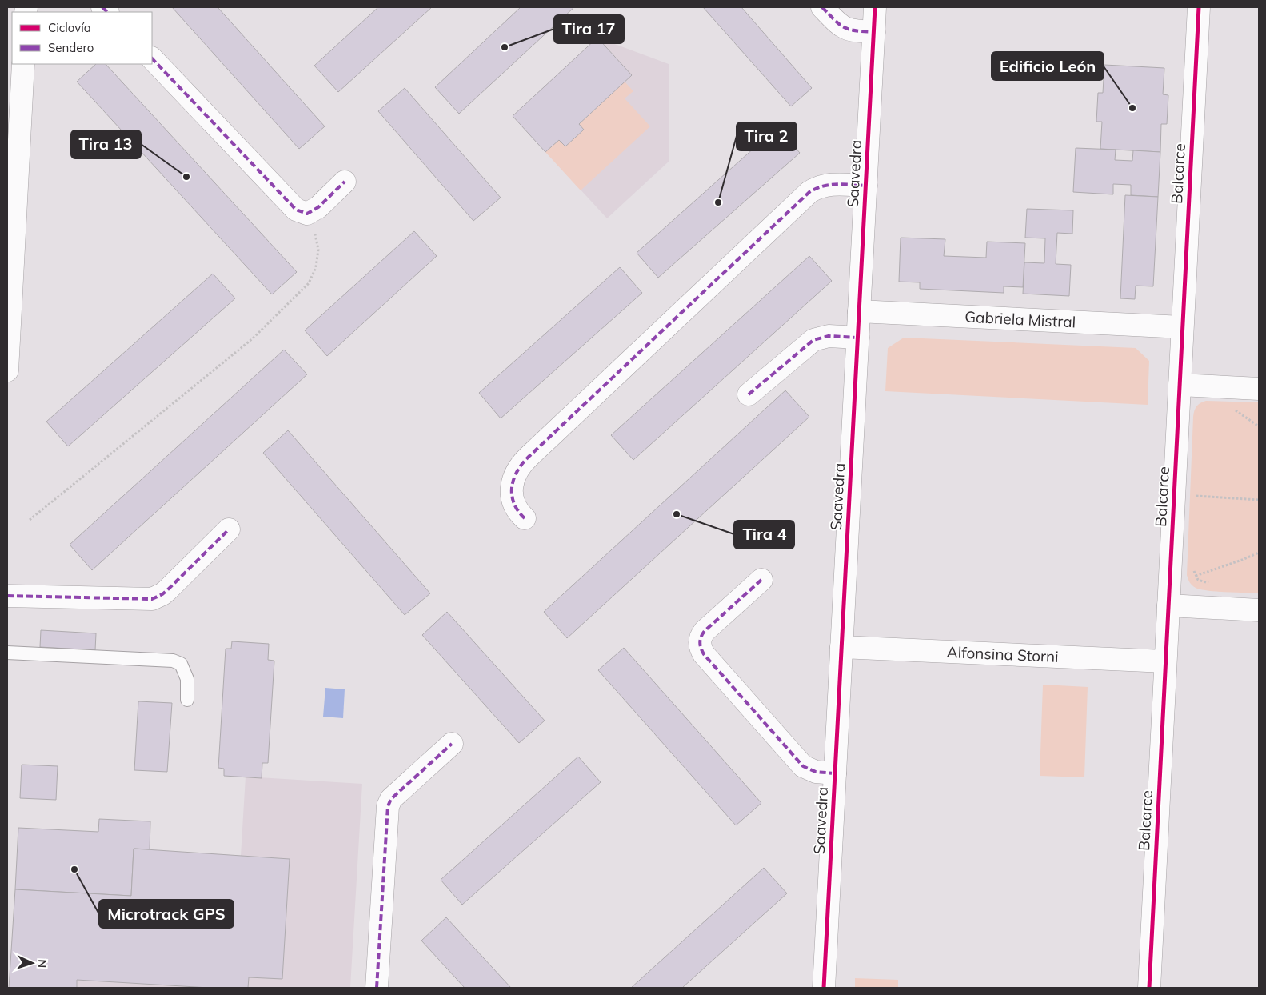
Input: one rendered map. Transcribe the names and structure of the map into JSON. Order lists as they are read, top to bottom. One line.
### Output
{"streets":{"street":["Saavedra","Balcarce","Gabriela Mistral","Alfonsina Storni"]},"crossings":[["Saavedra","Gabriela Mistral"],["Saavedra","Alfonsina Storni"],["Balcarce","Gabriela Mistral"],["Balcarce","Alfonsina Storni"]],"places":["Tira 17","Edificio León","Tira 13","Tira 2","Tira 4","Microtrack GPS"],"legend":["Ciclovía","Sendero"],"north":"right"}
